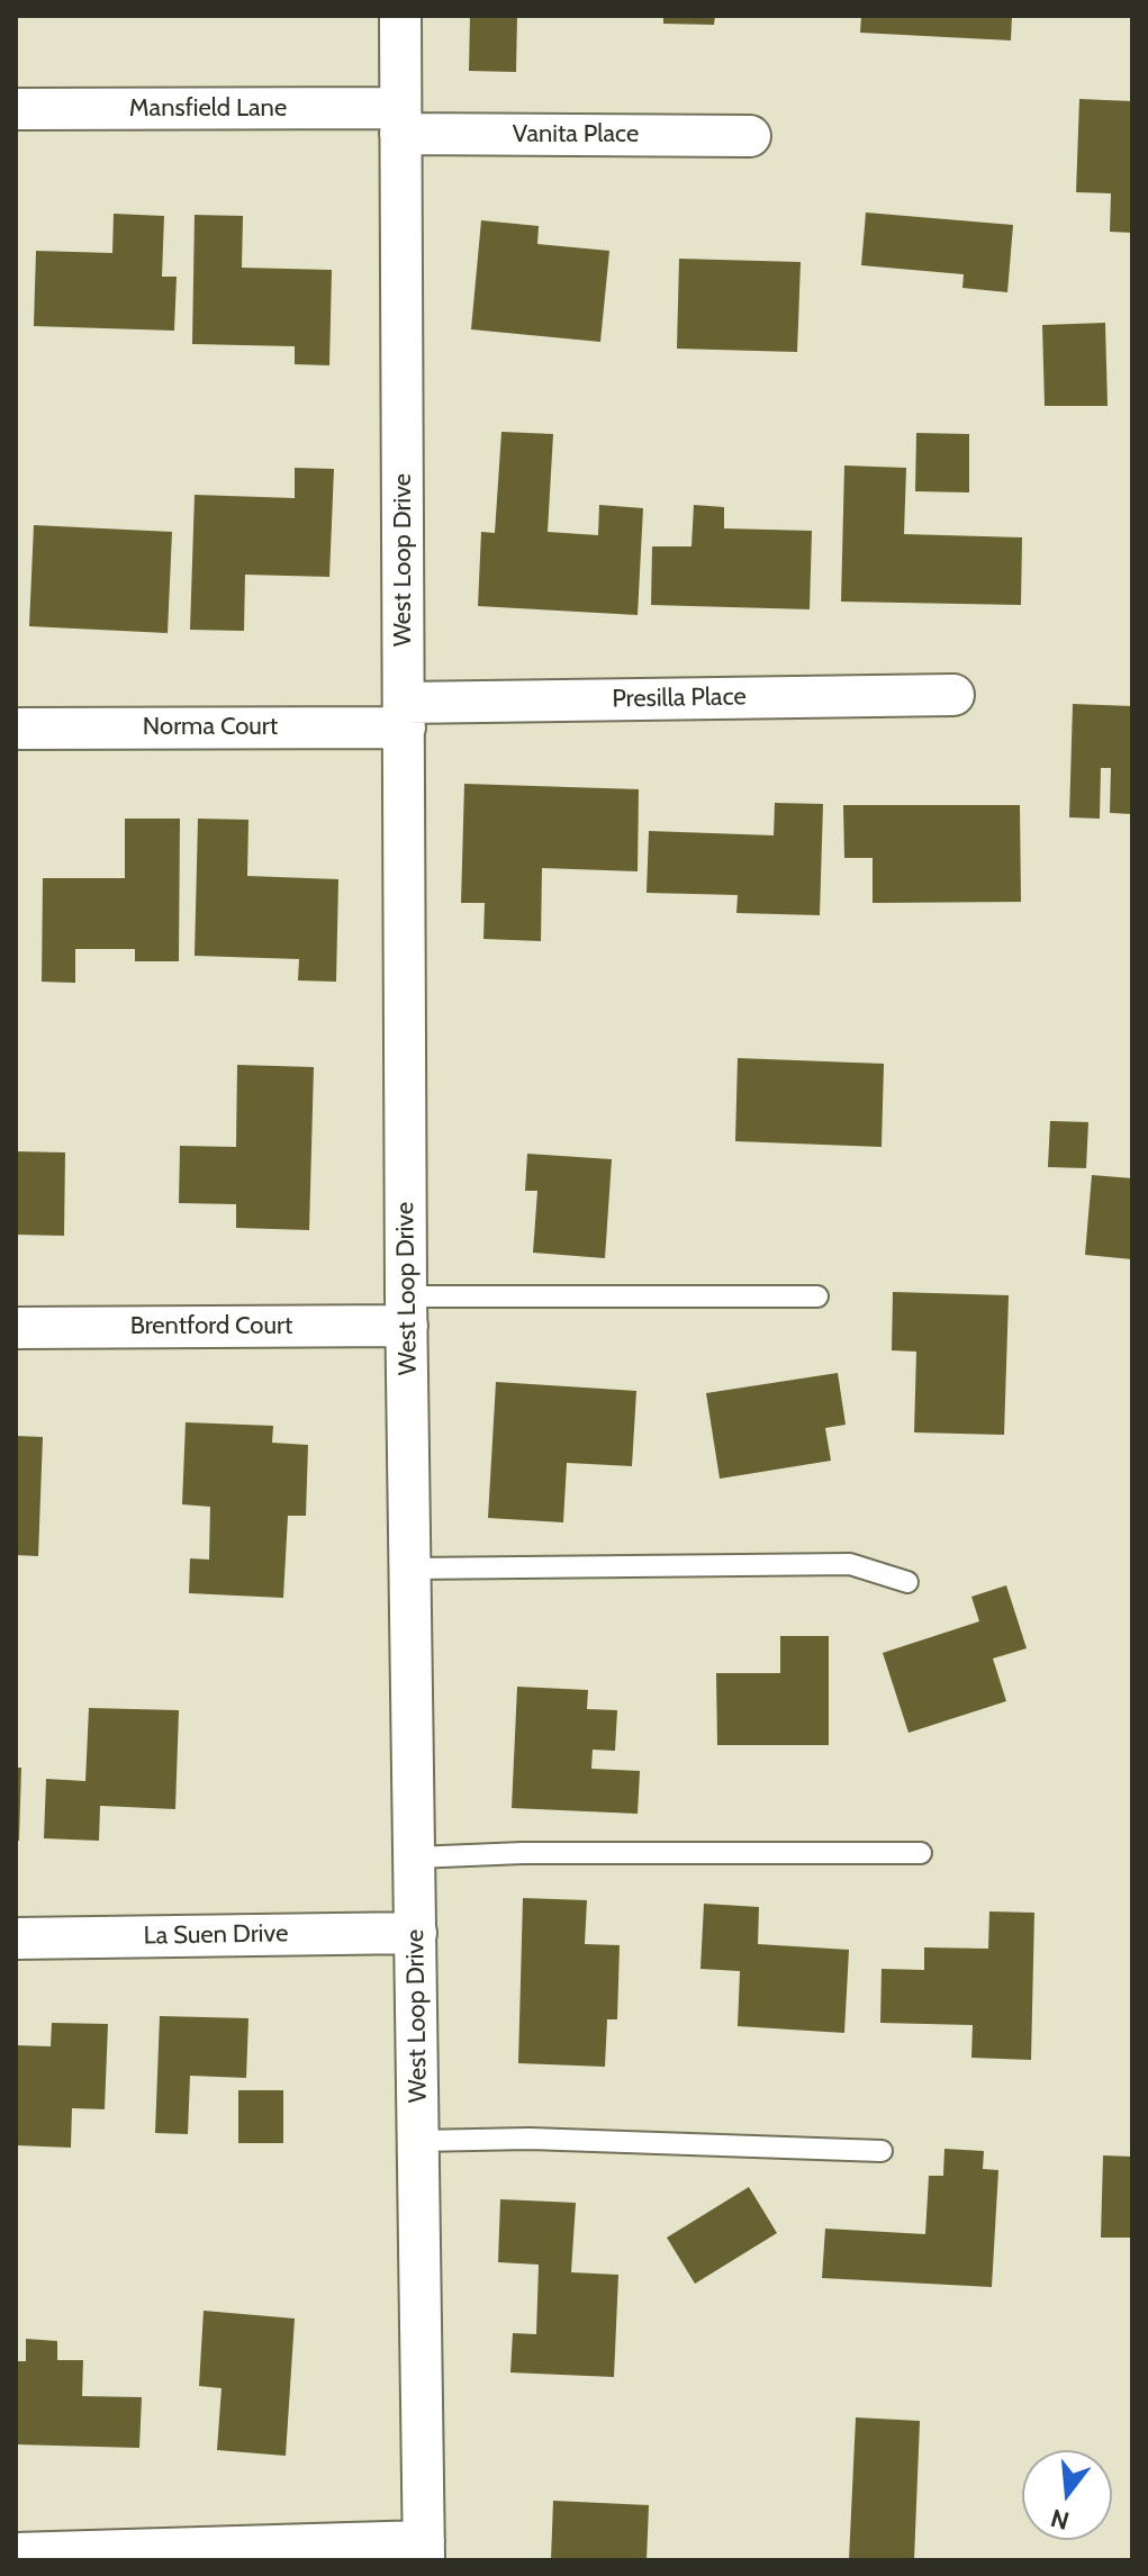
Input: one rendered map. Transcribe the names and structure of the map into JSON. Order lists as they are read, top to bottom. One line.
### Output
{"streets":{"street":["Mansfield Lane","Vanita Place","West Loop Drive","Presilla Place","Norma Court","Brentford Court","La Suen Drive"]},"crossings":[["Mansfield Lane","Vanita Place"],["Mansfield Lane","West Loop Drive"],["Vanita Place","West Loop Drive"],["West Loop Drive","Presilla Place"],["West Loop Drive","Norma Court"],["West Loop Drive","Brentford Court"],["West Loop Drive","La Suen Drive"],["Presilla Place","Norma Court"]],"north":"bottom"}
